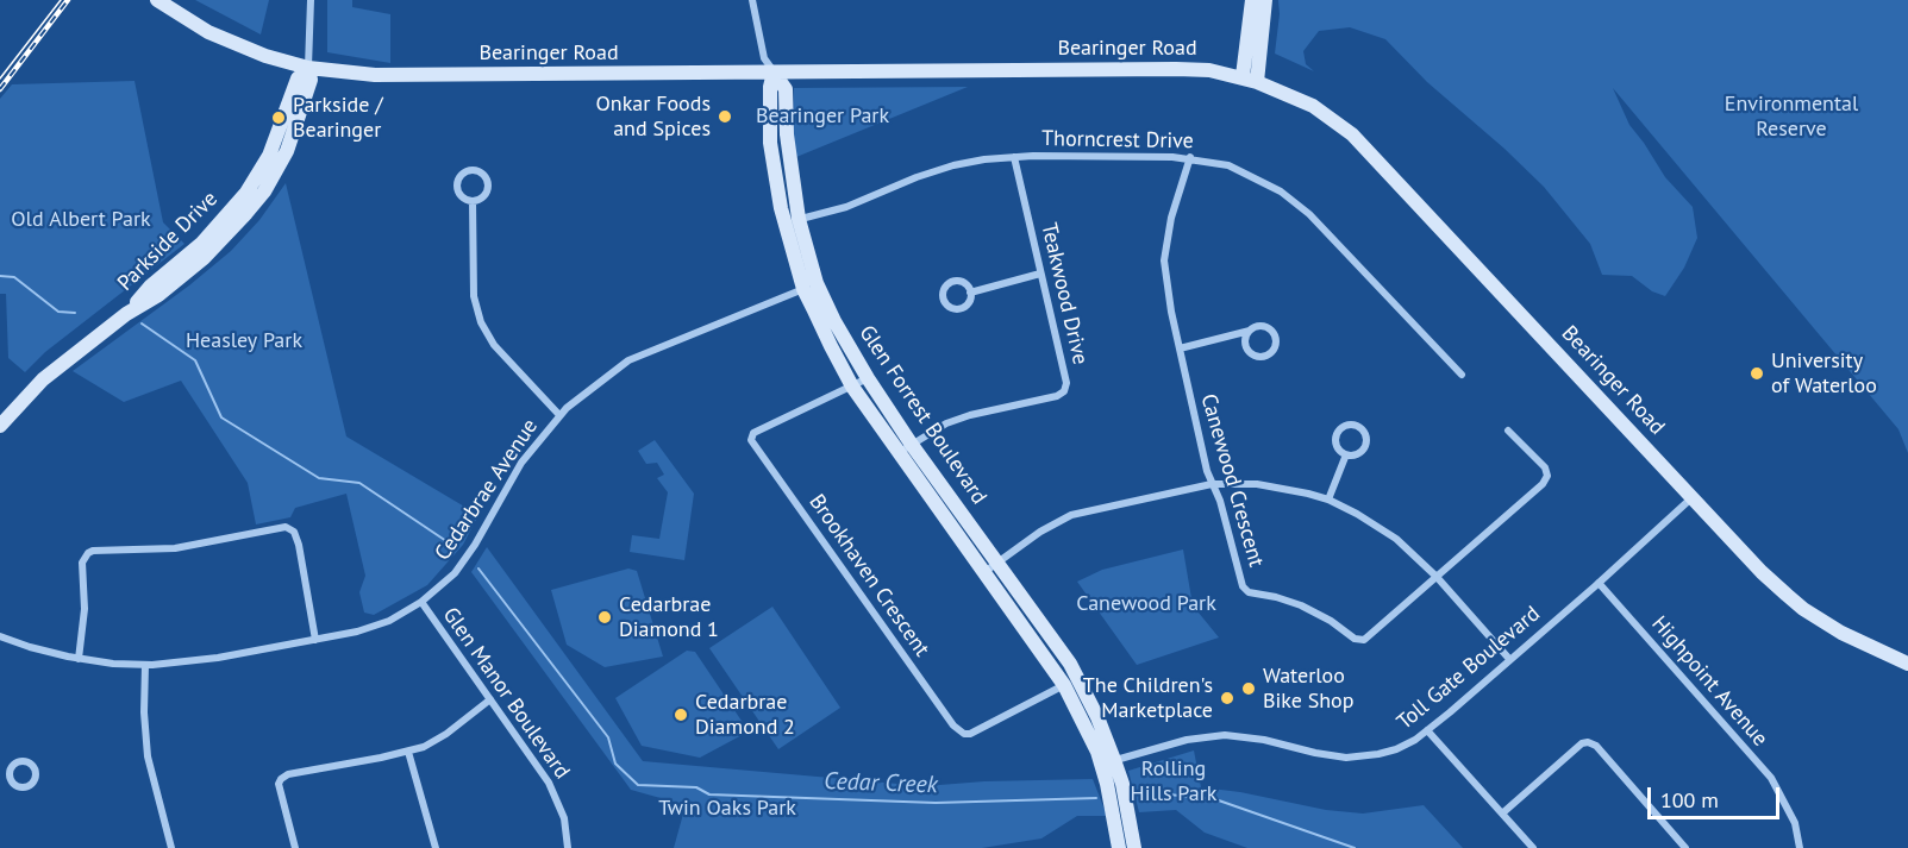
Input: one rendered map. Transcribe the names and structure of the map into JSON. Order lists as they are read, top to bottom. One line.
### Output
{"streets":{"street":["Bearinger Road","Thorncrest Drive","Parkside Drive","Teakwood Drive","Glen Forrest Boulevard","Canewood Crescent","Cedarbrae Avenue","Brookhaven Crescent","Toll Gate Boulevard","Highpoint Avenue","Glen Manor Boulevard"]},"crossings":[["Bearinger Road","Parkside Drive"],["Bearinger Road","Glen Forrest Boulevard"],["Bearinger Road","Toll Gate Boulevard"],["Thorncrest Drive","Teakwood Drive"],["Thorncrest Drive","Glen Forrest Boulevard"],["Thorncrest Drive","Canewood Crescent"],["Teakwood Drive","Glen Forrest Boulevard"],["Glen Forrest Boulevard","Cedarbrae Avenue"],["Glen Forrest Boulevard","Brookhaven Crescent"],["Glen Forrest Boulevard","Toll Gate Boulevard"],["Cedarbrae Avenue","Glen Manor Boulevard"],["Toll Gate Boulevard","Highpoint Avenue"]],"water":["Cedar Creek"],"parks":["Environmental Reserve","Bearinger Park","Old Albert Park","Heasley Park","Canewood Park","Rolling Hills Park","Twin Oaks Park"],"places":["Onkar Foods and Spices","Parkside / Bearinger","University of Waterloo","Cedarbrae Diamond 1","Waterloo Bike Shop","The Children's Marketplace","Cedarbrae Diamond 2"],"scale_bar":"100 m"}
